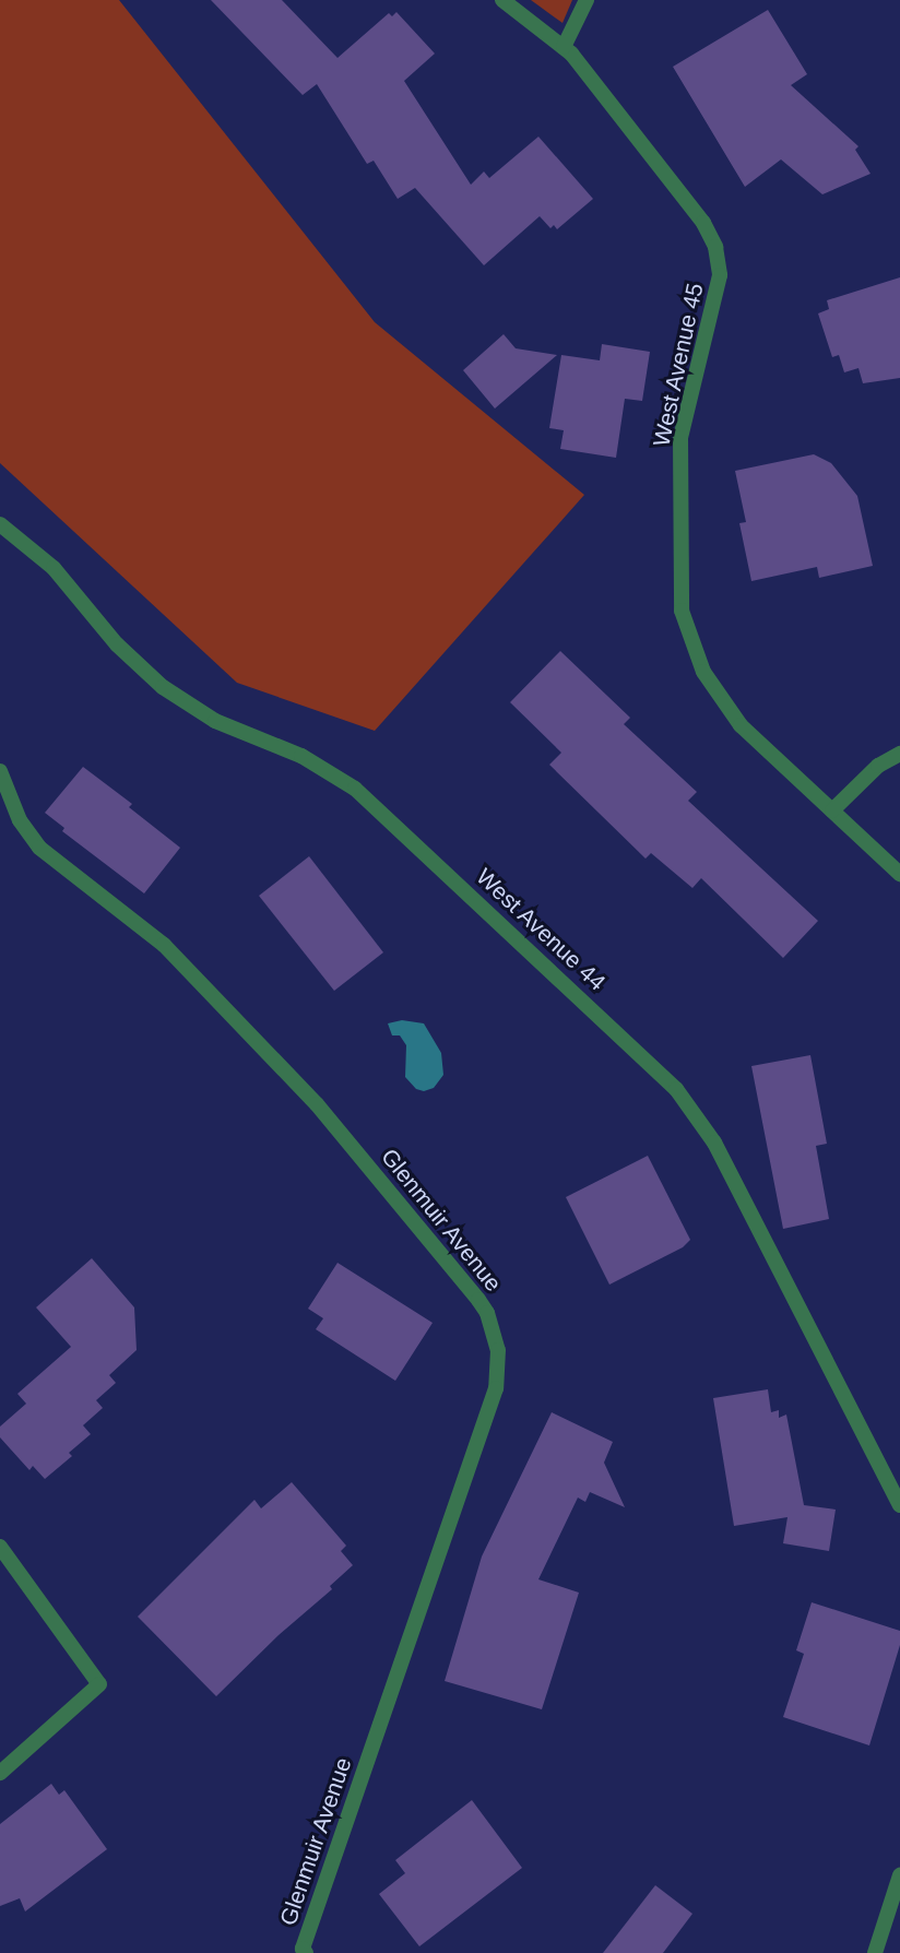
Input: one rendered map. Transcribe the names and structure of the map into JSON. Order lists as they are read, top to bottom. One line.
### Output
{"streets":{"street":["West Avenue 45","West Avenue 44","Glenmuir Avenue"]}}
